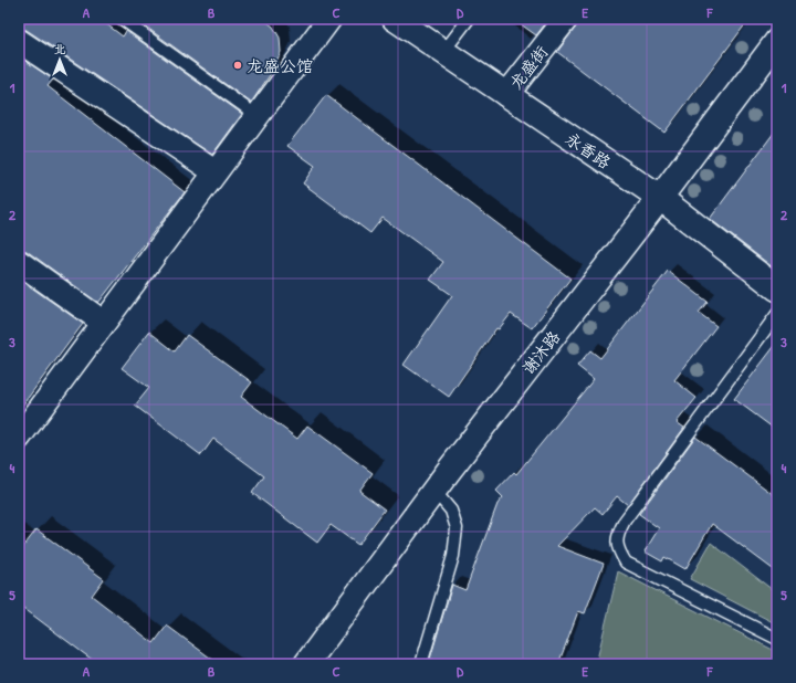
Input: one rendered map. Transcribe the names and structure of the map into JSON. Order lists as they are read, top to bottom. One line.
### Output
{"streets":{"street":["龙盛街","永香路","谢沐路"]},"crossings":[["龙盛街","永香路"],["永香路","谢沐路"]],"places":["龙盛公馆"],"north":"top","grid":{"columns":["A","B","C","D","E","F"],"rows":["1","2","3","4","5"]}}
